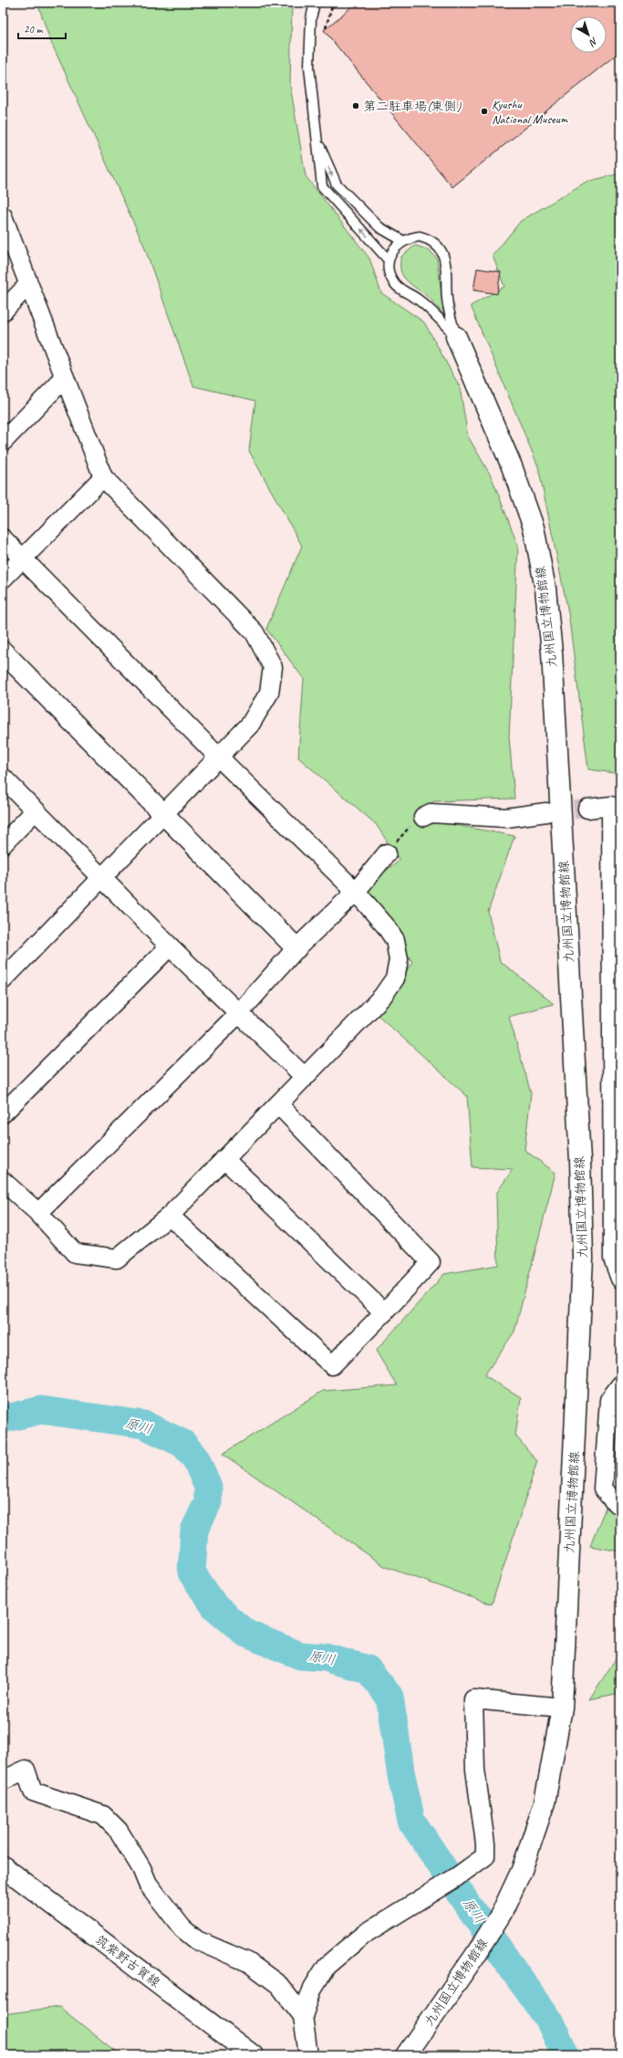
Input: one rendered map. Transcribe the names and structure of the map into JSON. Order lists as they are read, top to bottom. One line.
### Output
{"streets":{"main road":["九州国立博物館線","筑紫野古賀線"]},"water":["原川"],"places":["第二駐車場(東側)","Kyushu National Museum"],"scale_bar":"20 m","north":"bottom right"}
